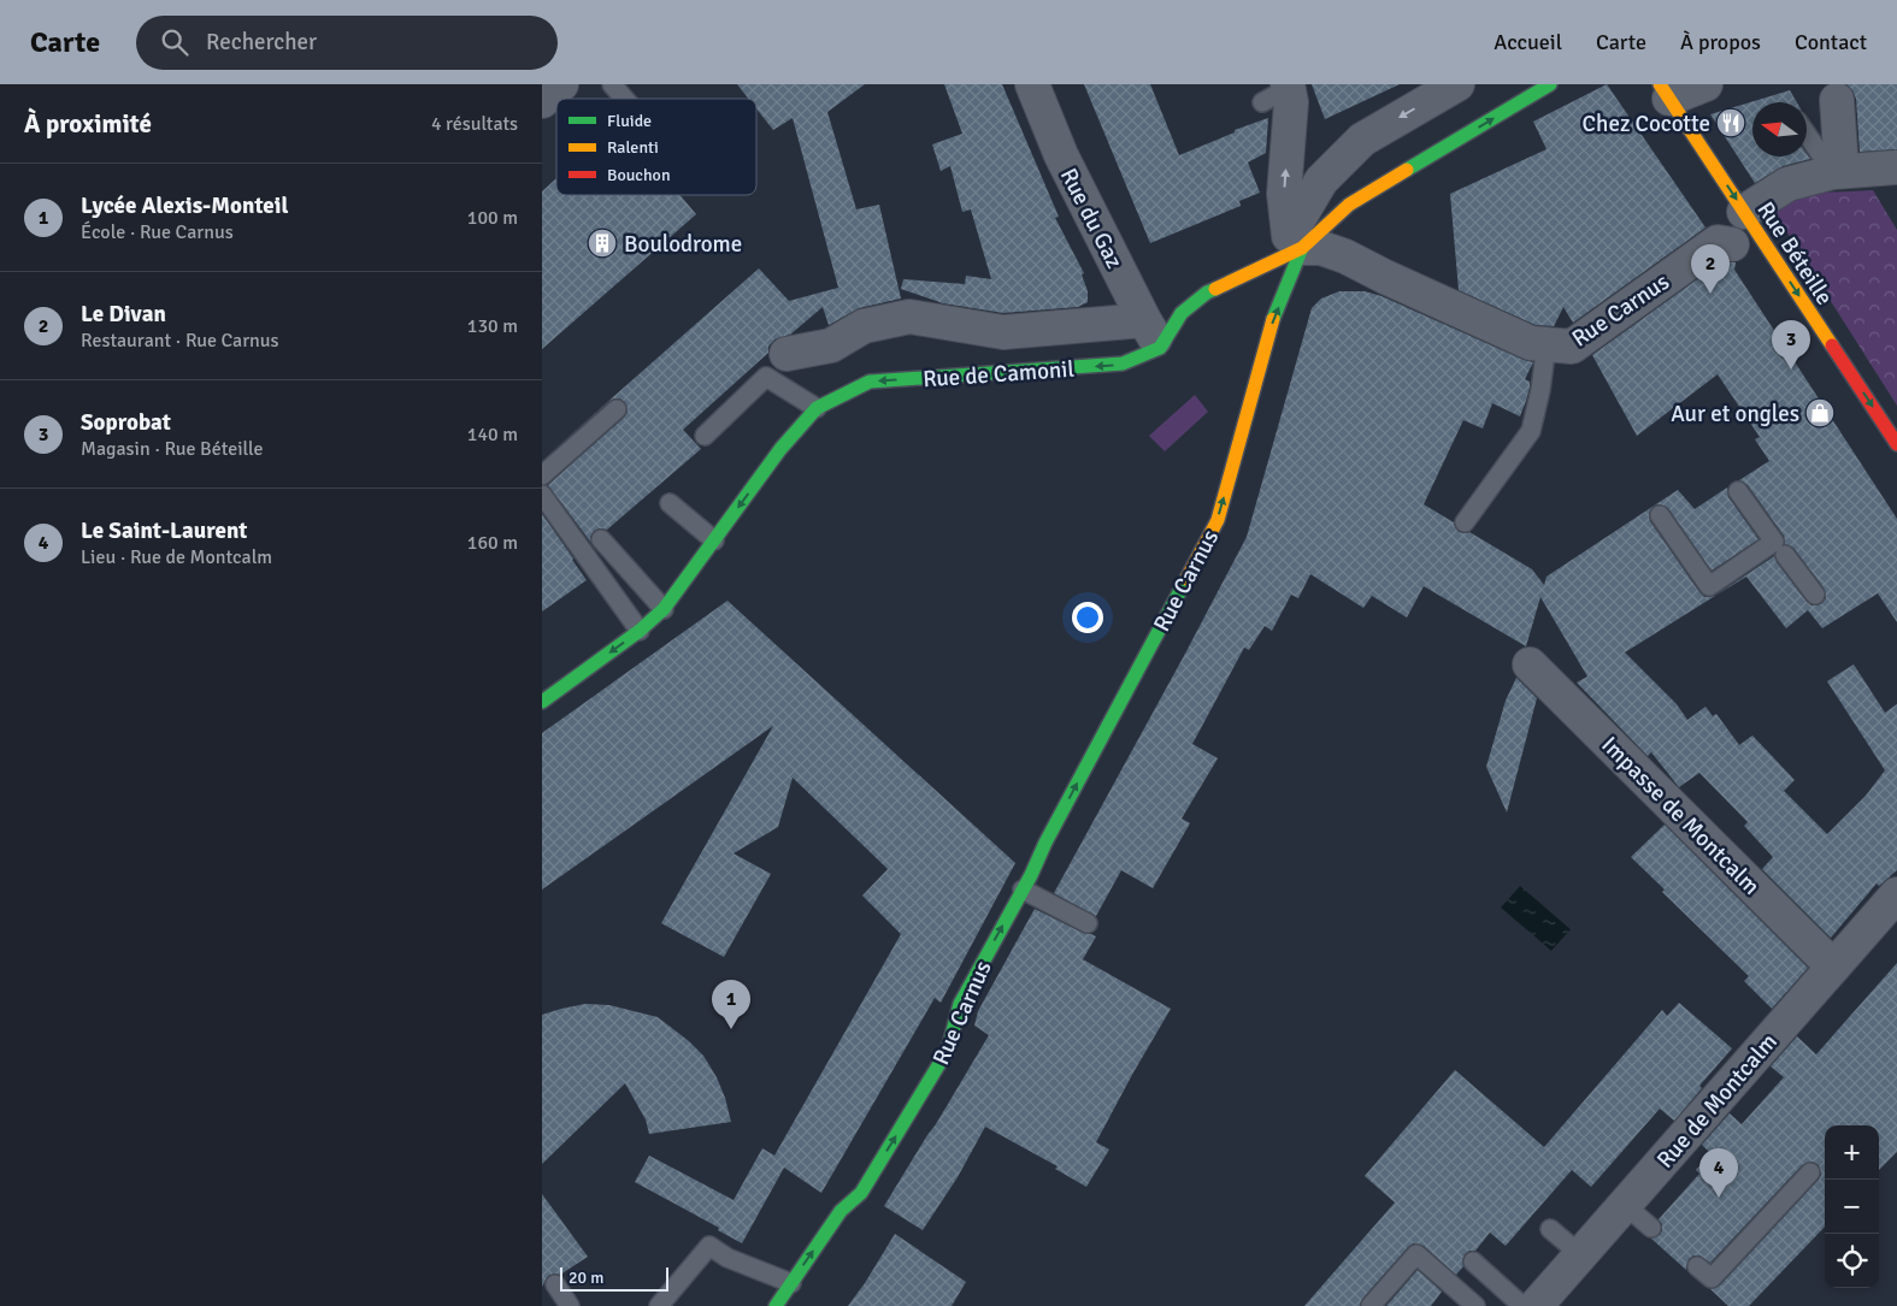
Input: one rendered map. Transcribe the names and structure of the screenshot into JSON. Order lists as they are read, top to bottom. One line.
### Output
{"streets":{"street":["Rue du Gaz","Rue Béteille","Rue Carnus","Rue de Camonil","Impasse de Montcalm","Rue de Montcalm"]},"crossings":[["Rue du Gaz","Rue de Camonil"],["Impasse de Montcalm","Rue de Montcalm"]],"one_way":["Rue Béteille","Rue Carnus","Rue de Camonil"],"places":{"restaurant":["Chez Cocotte"],"building":["Boulodrome"],"shop":["Aur et ongles"]},"legend":["Fluide","Ralenti","Bouchon"],"scale_bar":"20 m","north":"left","page":{"header":"Carte","search":"Rechercher","nav":["Accueil","Carte","À propos","Contact"],"heading":["À proximité","4 résultats"],"list":[{"mark":"1","name":"Lycée Alexis-Monteil","note":"École · Rue Carnus","value":"100 m"},{"mark":"2","name":"Le Divan","note":"Restaurant · Rue Carnus","value":"130 m"},{"mark":"3","name":"Soprobat","note":"Magasin · Rue Béteille","value":"140 m"},{"mark":"4","name":"Le Saint-Laurent","note":"Lieu · Rue de Montcalm","value":"160 m"}],"pins":["2","3","1","4"],"map_buttons":["+","−"],"scale":"20 m"}}
